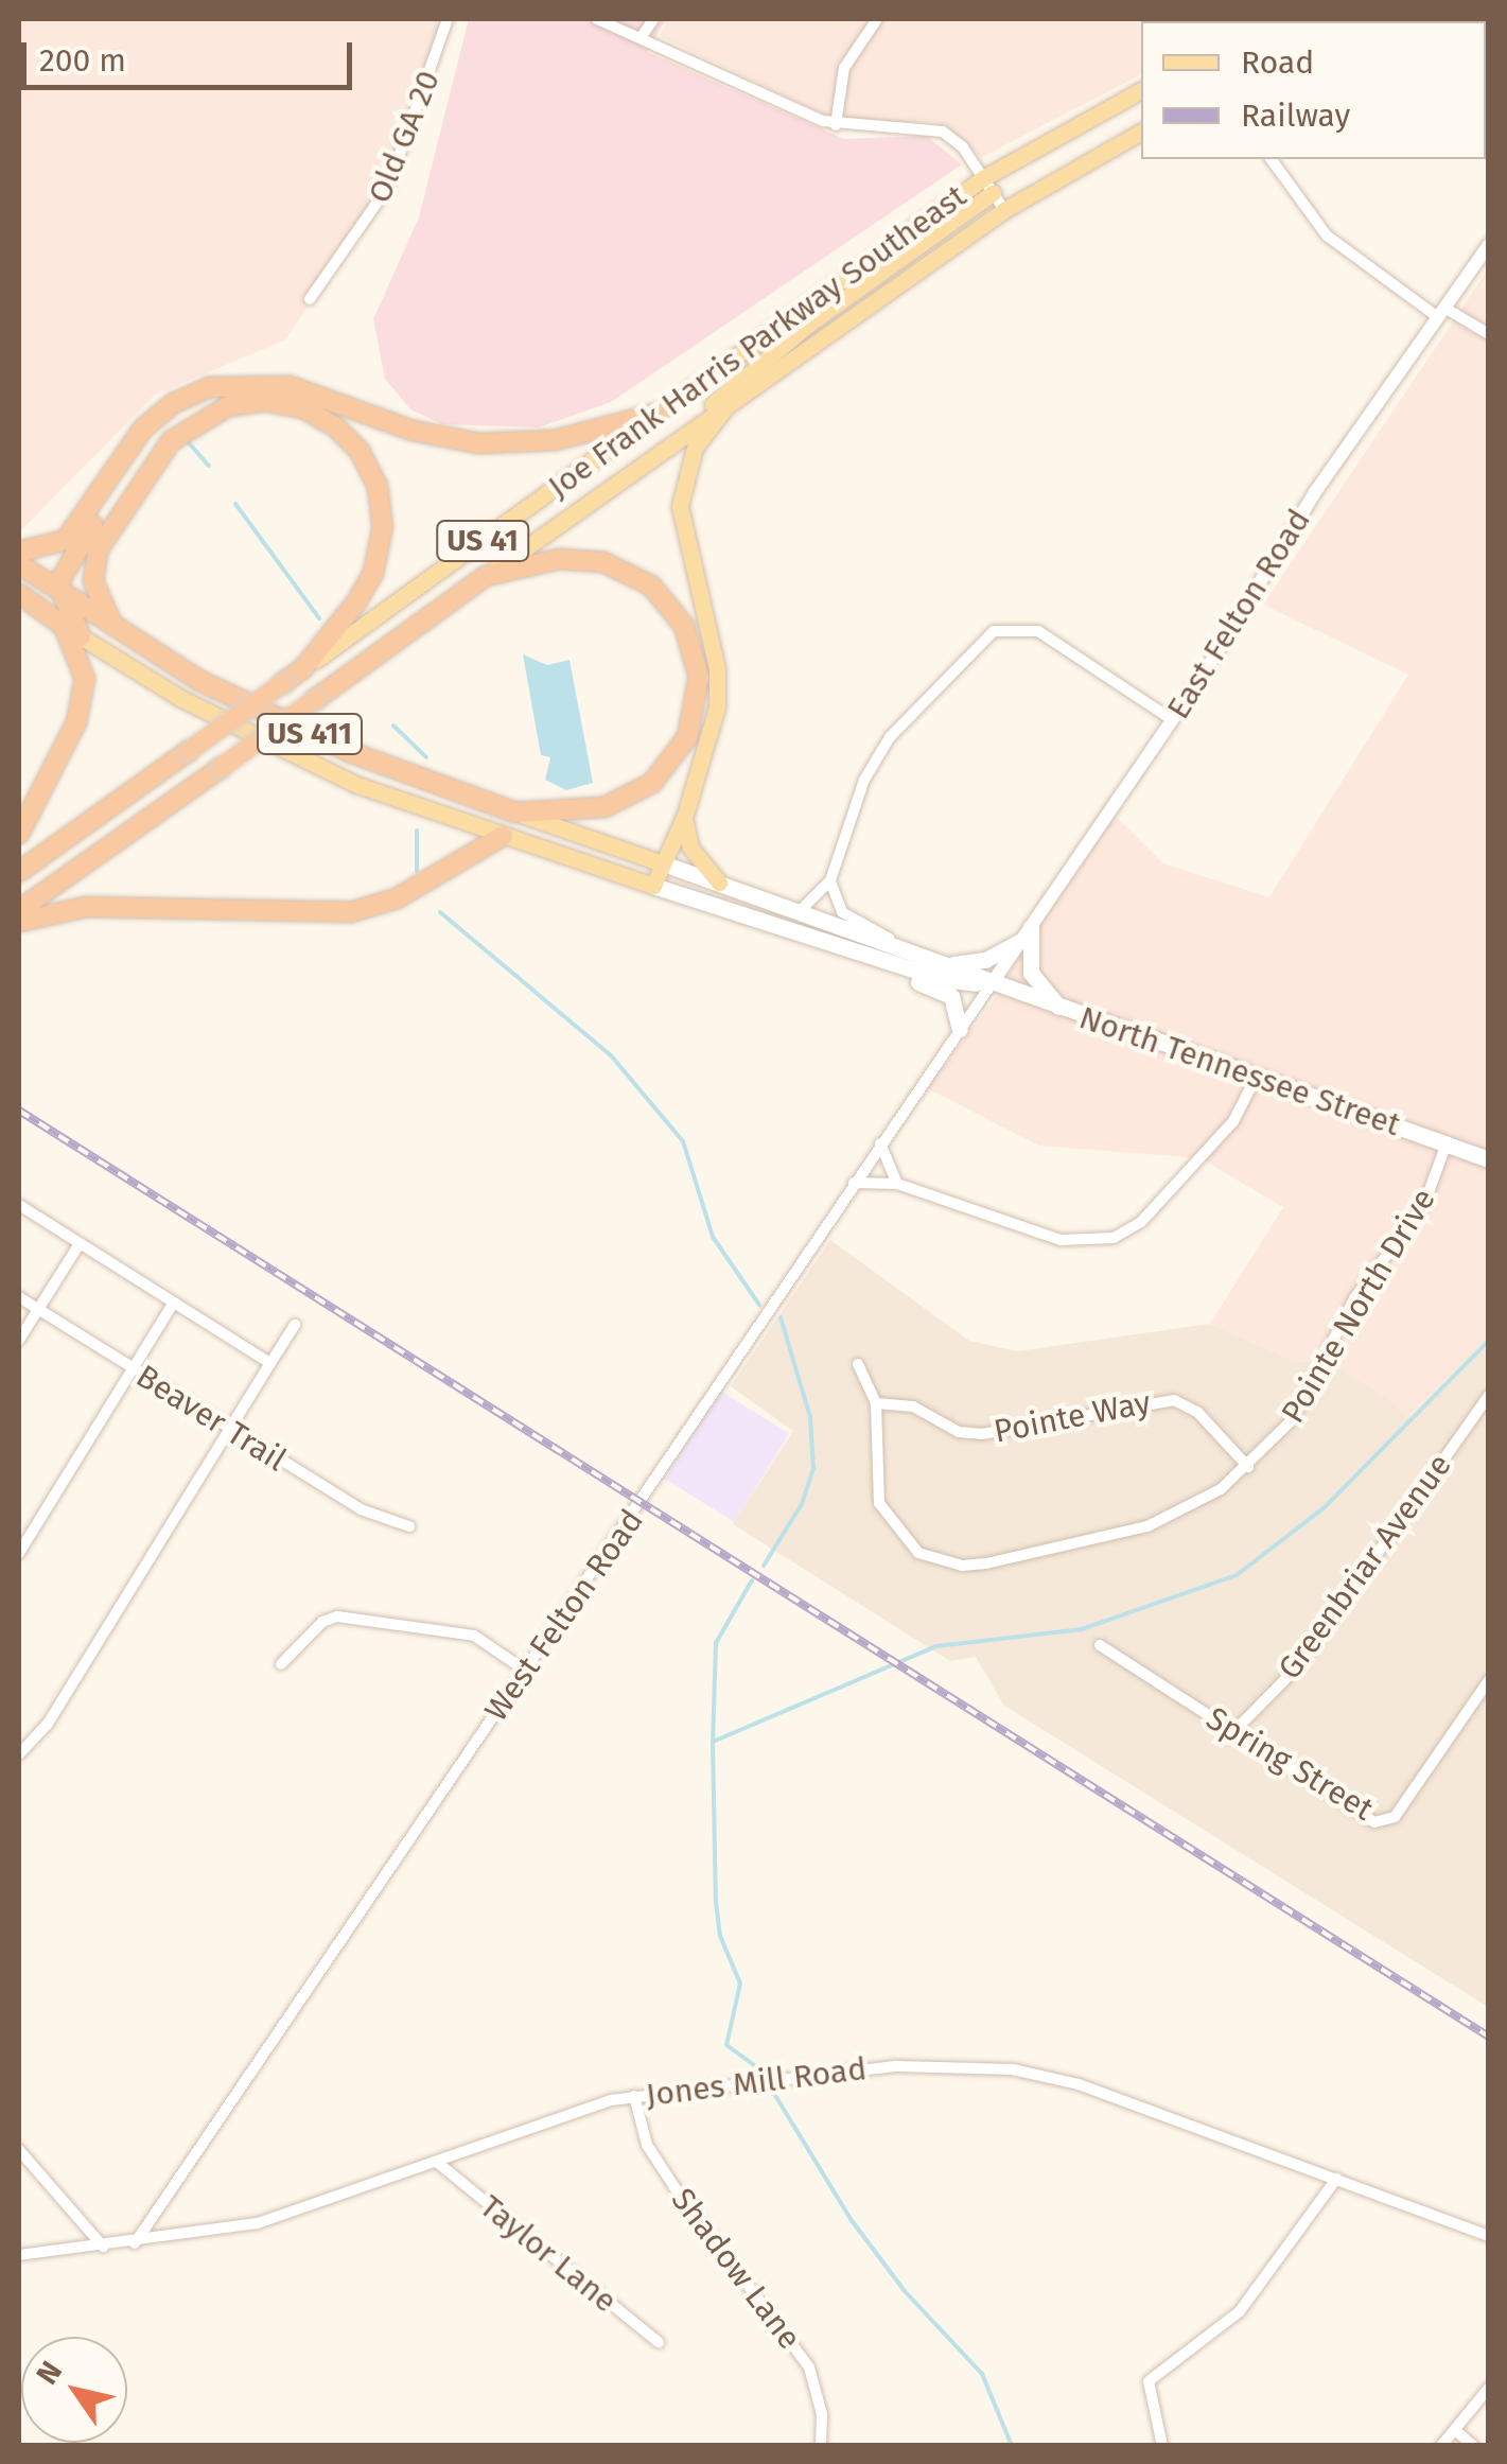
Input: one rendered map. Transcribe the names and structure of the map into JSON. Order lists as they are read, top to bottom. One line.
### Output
{"streets":{"highway":["Joe Frank Harris Parkway Southeast","US 41","US 411"],"main road":["North Tennessee Street"],"street":["Old GA 20","East Felton Road","Pointe North Drive","Pointe Way","Beaver Trail","Greenbriar Avenue","West Felton Road","Spring Street","Jones Mill Road","Taylor Lane","Shadow Lane"]},"crossings":[["Joe Frank Harris Parkway Southeast","US 411"],["East Felton Road","North Tennessee Street"],["East Felton Road","West Felton Road"],["North Tennessee Street","Pointe North Drive"],["North Tennessee Street","West Felton Road"],["Pointe North Drive","Pointe Way"],["Greenbriar Avenue","Spring Street"],["West Felton Road","Jones Mill Road"],["Jones Mill Road","Taylor Lane"],["Jones Mill Road","Shadow Lane"]],"legend":["Road","Railway"],"scale_bar":"200 m","north":"top left"}
